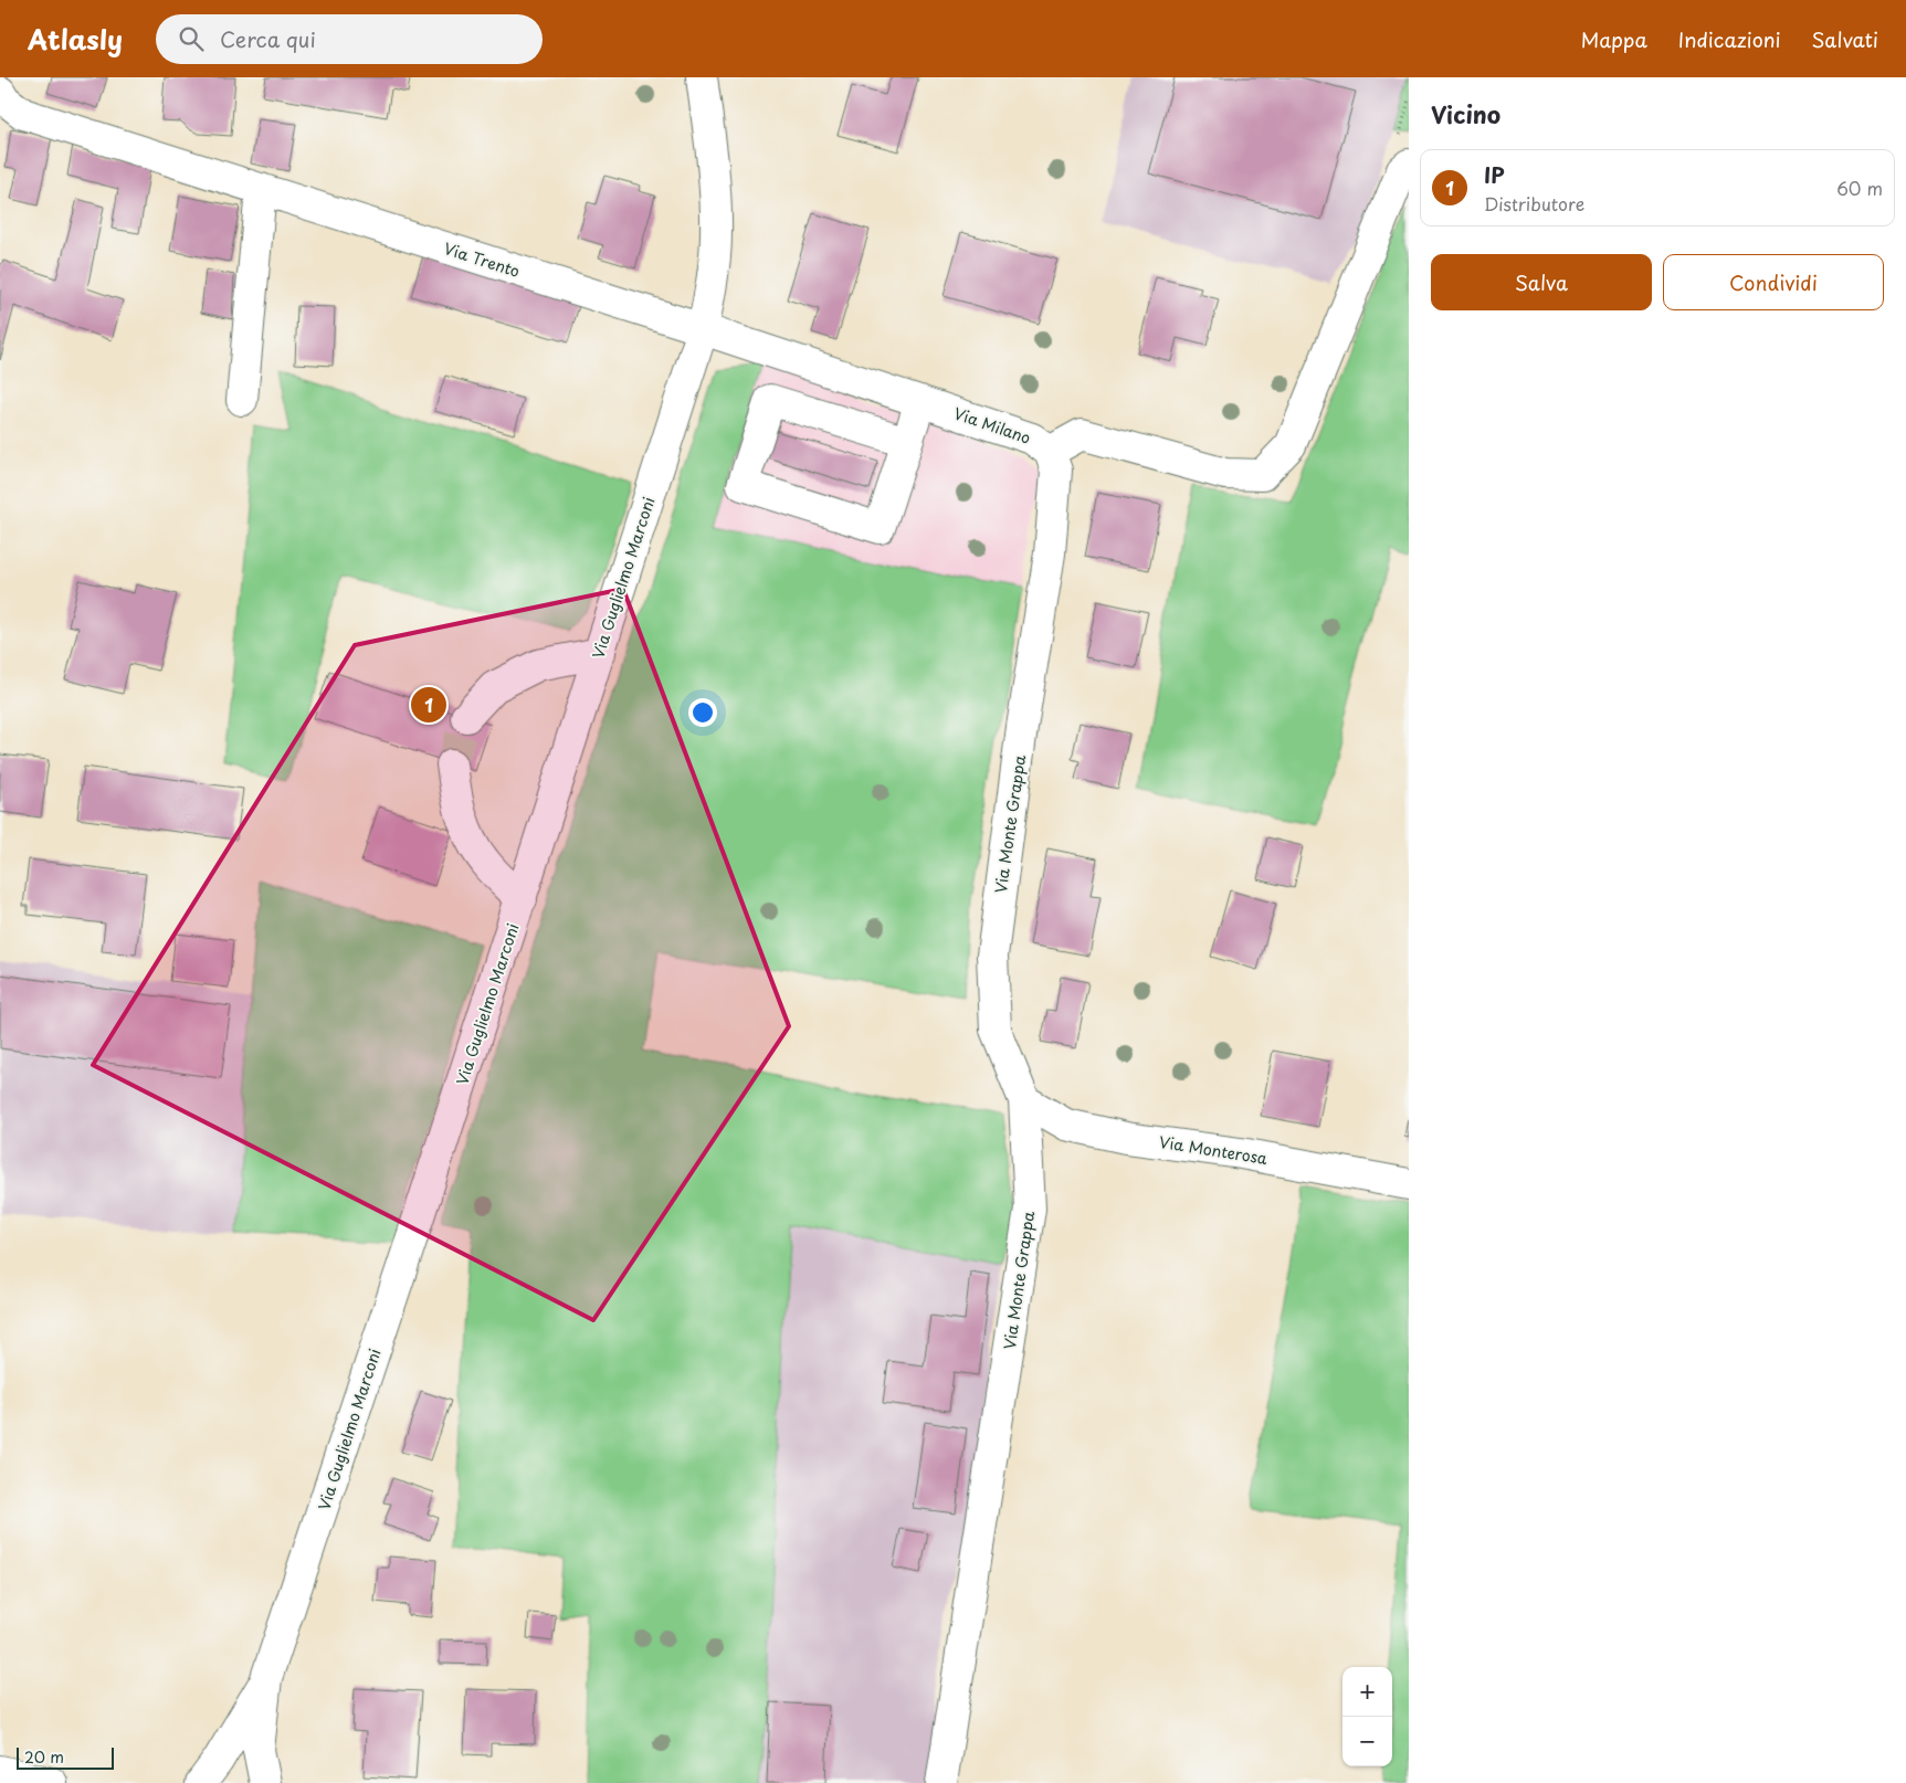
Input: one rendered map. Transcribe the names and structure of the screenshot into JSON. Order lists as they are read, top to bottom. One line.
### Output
{"streets":{"street":["Via Trento","Via Milano","Via Guglielmo Marconi","Via Monte Grappa","Via Monterosa"]},"crossings":[["Via Trento","Via Milano"],["Via Trento","Via Guglielmo Marconi"],["Via Milano","Via Guglielmo Marconi"],["Via Milano","Via Monte Grappa"],["Via Monte Grappa","Via Monterosa"]],"scale_bar":"20 m","page":{"header":"Atlasly","search":"Cerca qui","nav":["Mappa","Indicazioni","Salvati"],"heading":"Vicino","list":[{"mark":"1","name":"IP","note":"Distributore","value":"60 m"}],"buttons":["Salva","Condividi"],"pins":"1","map_buttons":["+","−"],"scale":"20 m"}}
